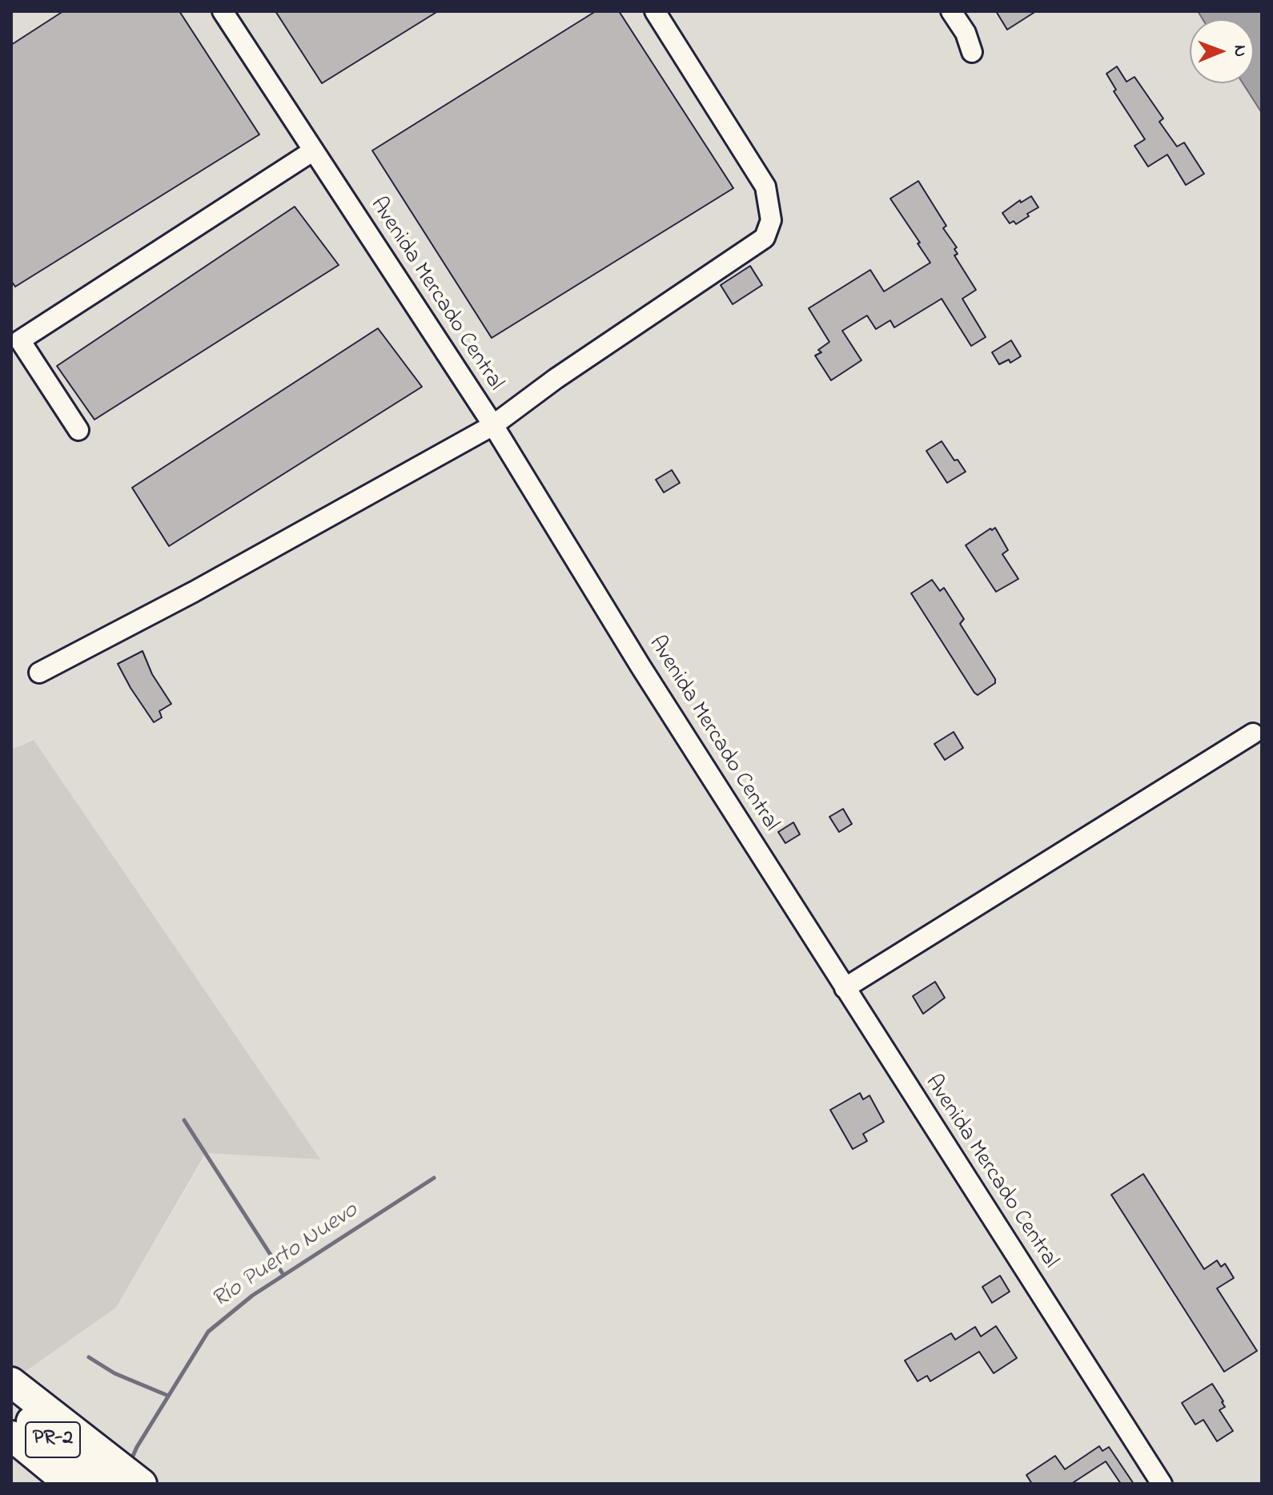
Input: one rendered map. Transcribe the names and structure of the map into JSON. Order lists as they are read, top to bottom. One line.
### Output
{"streets":{"highway":["PR-2"],"street":["Avenida Mercado Central"]},"water":["Río Puerto Nuevo"],"north":"right"}
